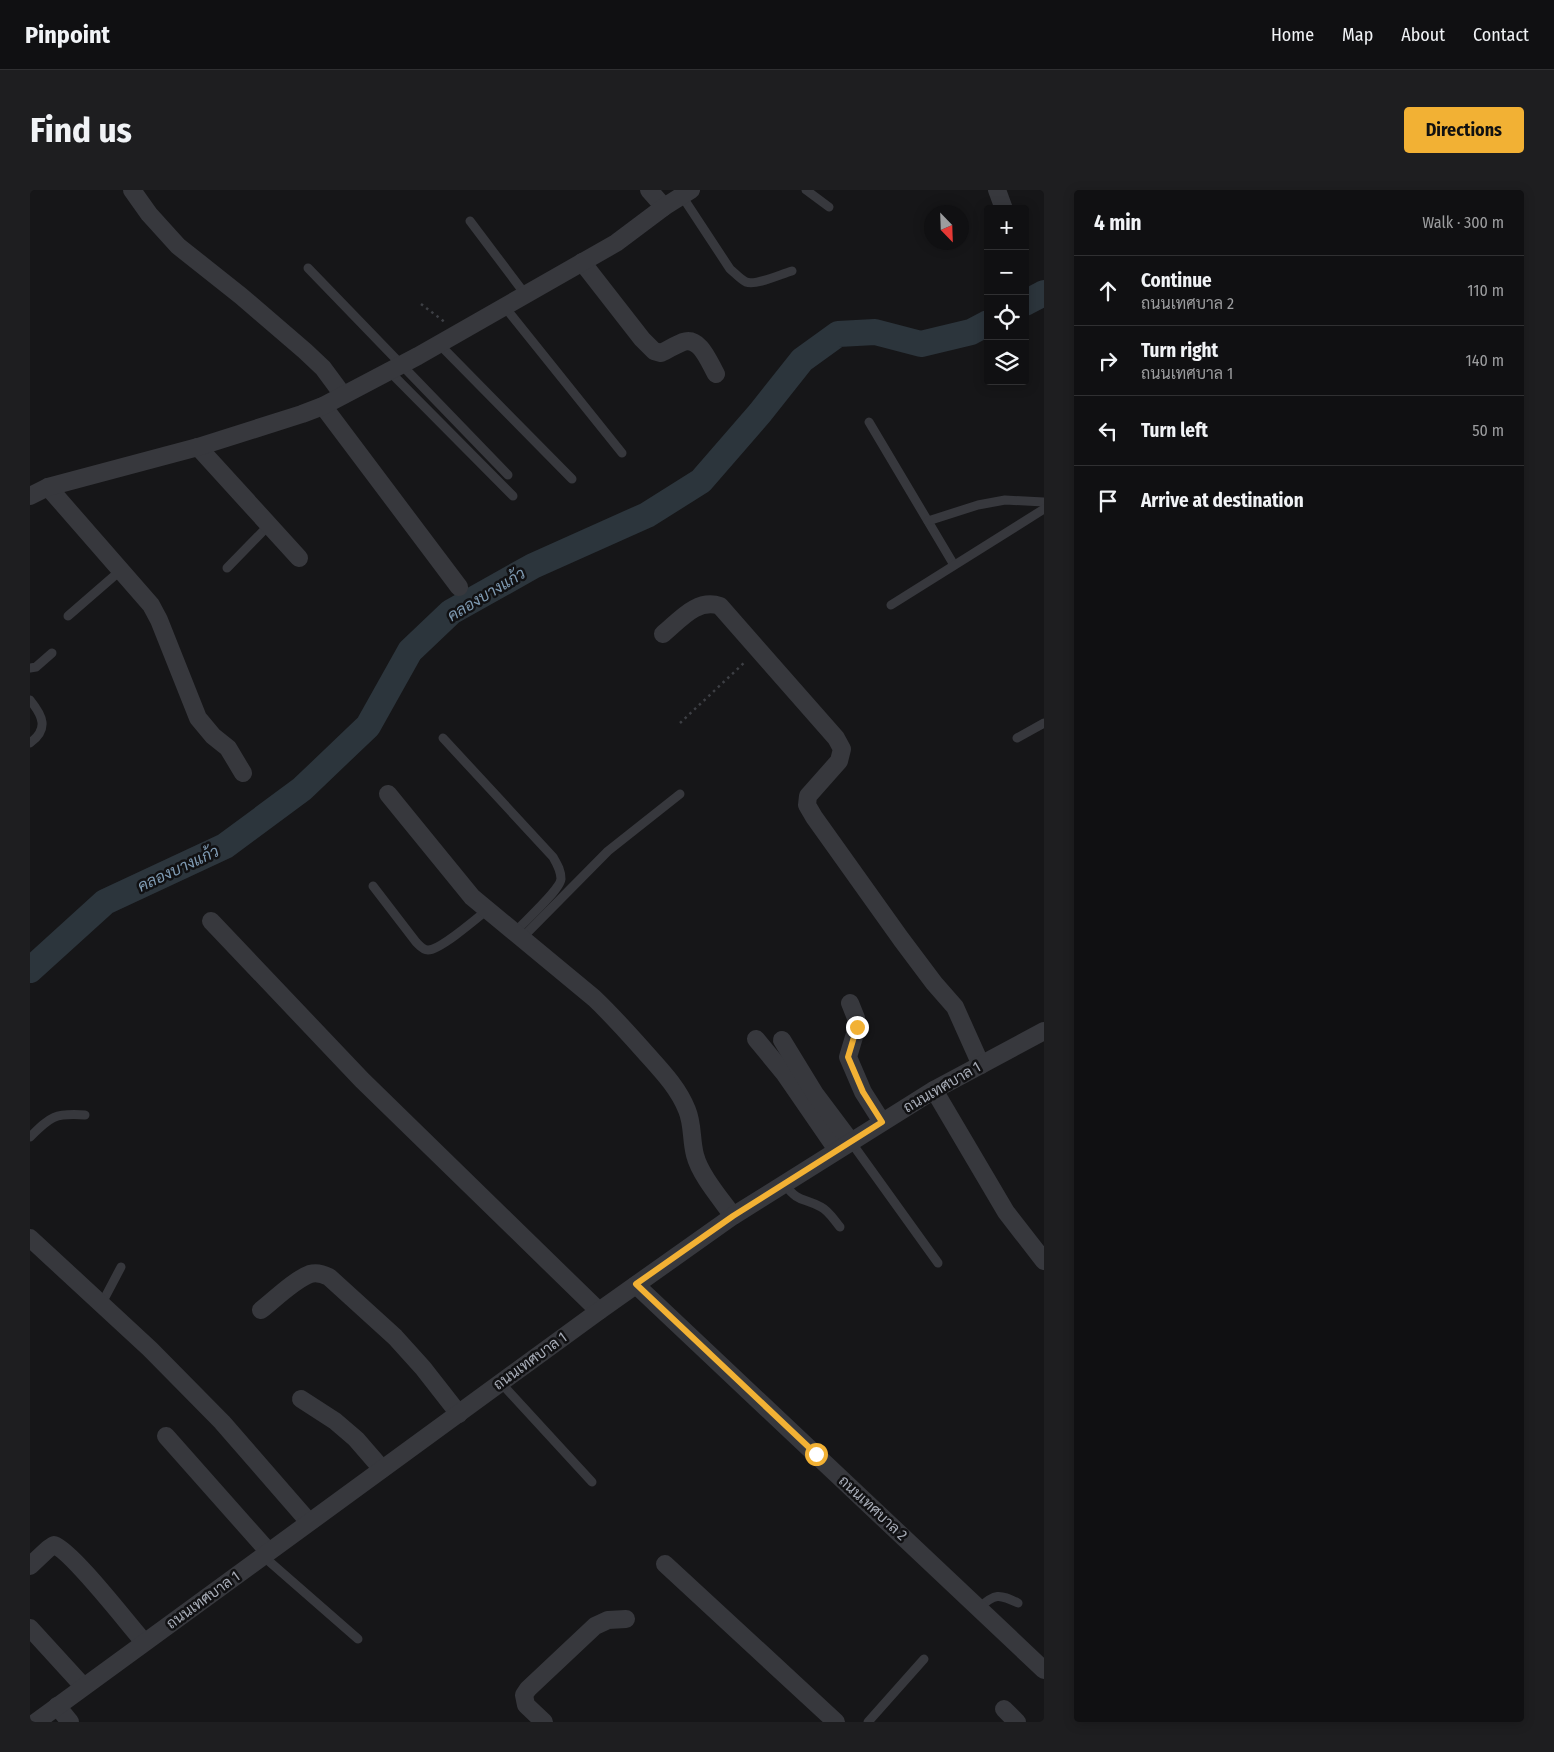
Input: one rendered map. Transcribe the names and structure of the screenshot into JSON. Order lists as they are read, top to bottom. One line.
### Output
{"streets":{"street":["ถนนเทศบาล 1","ถนนเทศบาล 2"]},"crossings":[["ถนนเทศบาล 1","ถนนเทศบาล 2"]],"water":["คลองบางแก้ว"],"north":"bottom right","page":{"header":"Pinpoint","nav":["Home","Map","About","Contact"],"buttons":"Directions","title":"Find us","heading":["4 min","Walk · 300 m"],"map_buttons":["+","−"],"list":[["Continue","ถนนเทศบาล 2","110 m"],["Turn right","ถนนเทศบาล 1","140 m"],["Turn left","50 m"],"Arrive at destination"]}}
